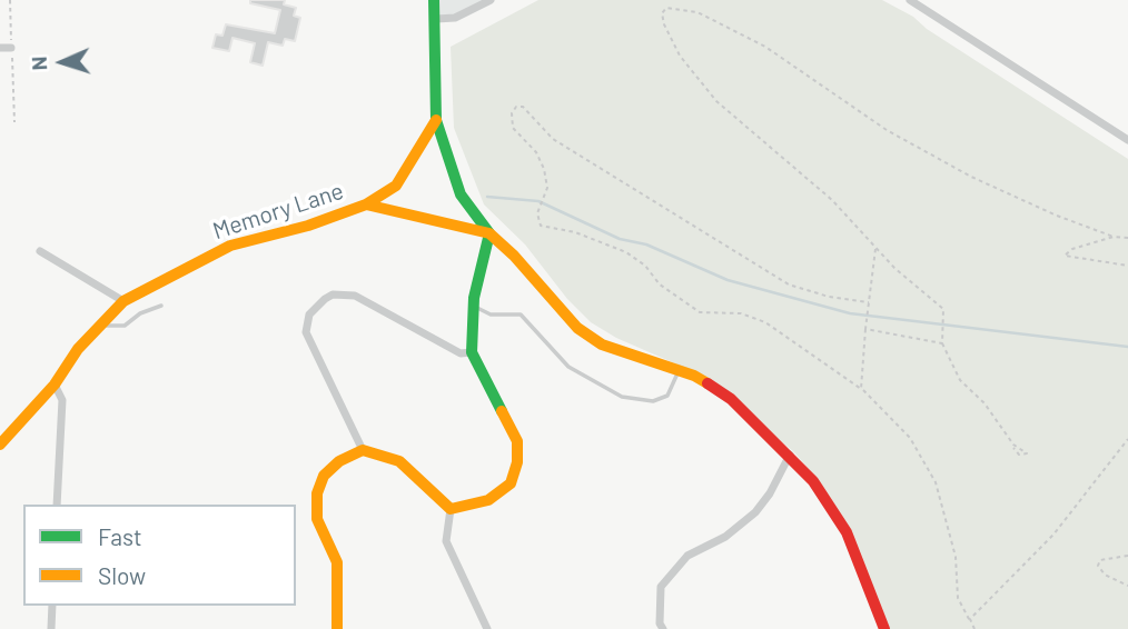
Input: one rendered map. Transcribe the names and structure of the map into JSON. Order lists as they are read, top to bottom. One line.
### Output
{"streets":{"street":["Memory Lane"]},"legend":["Fast","Slow"],"north":"left"}
